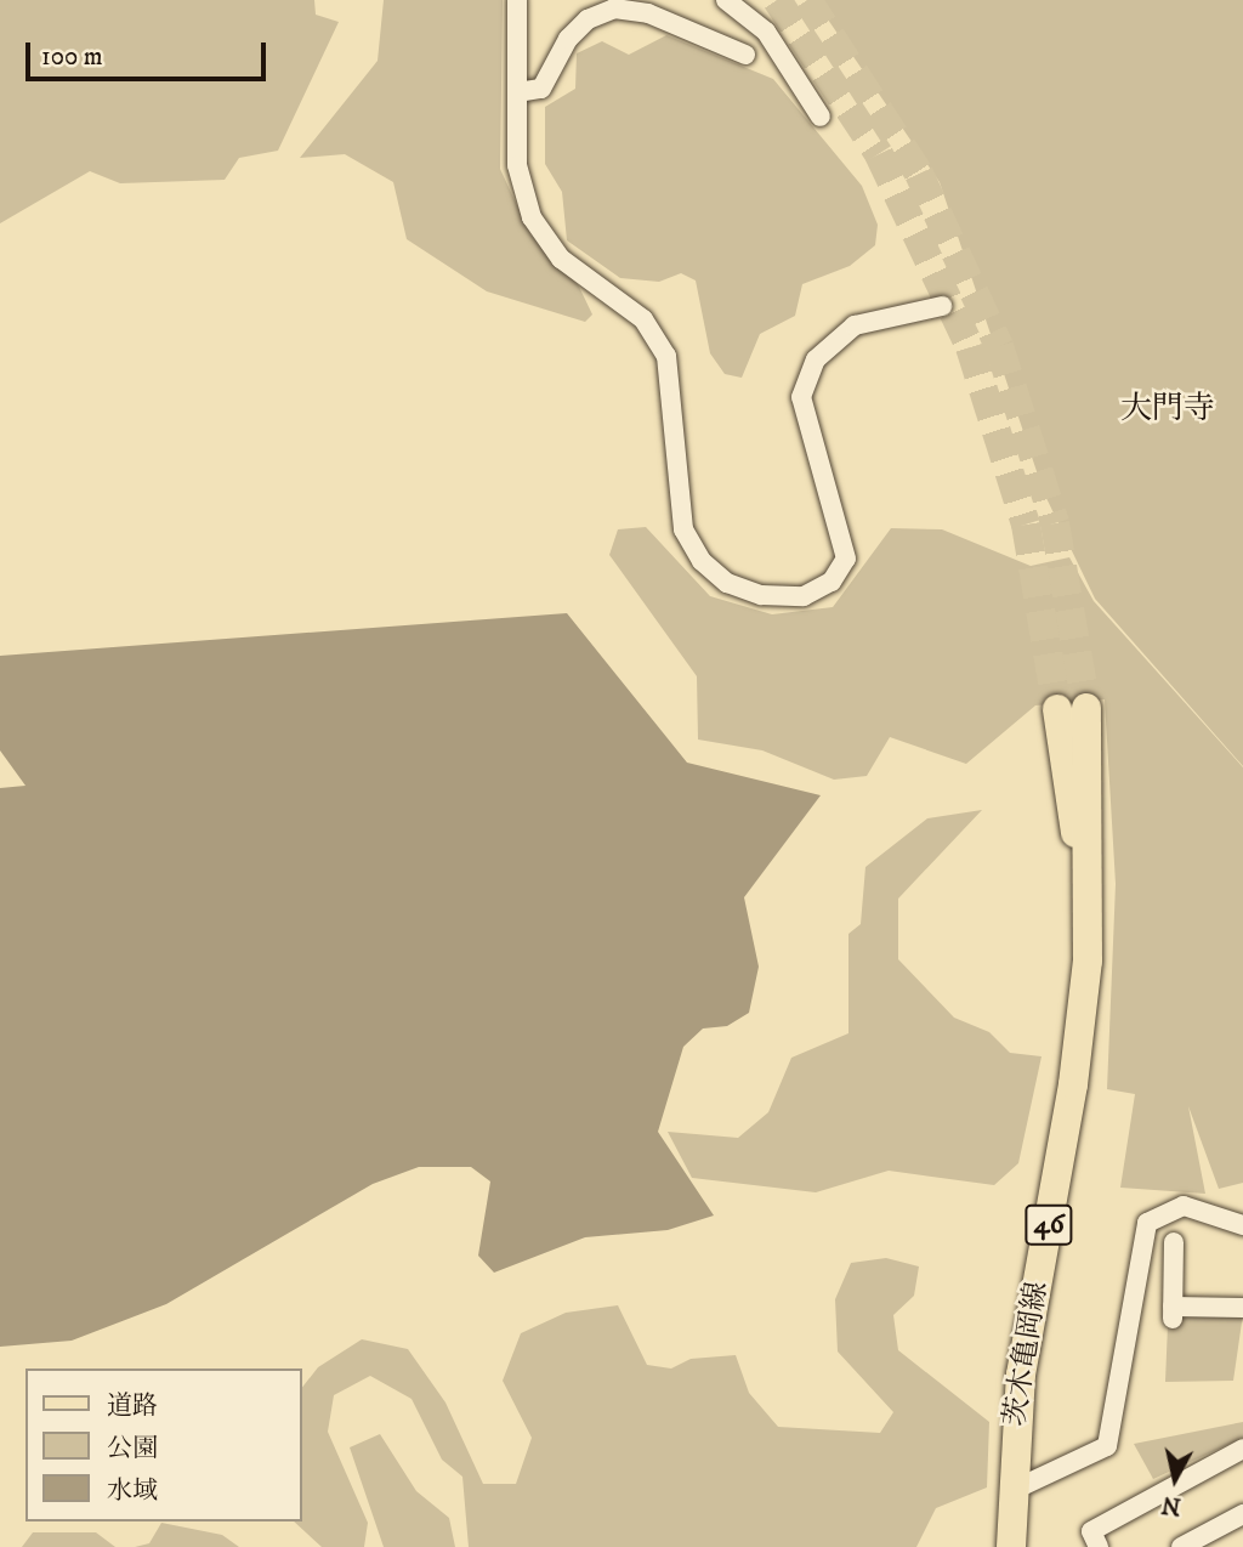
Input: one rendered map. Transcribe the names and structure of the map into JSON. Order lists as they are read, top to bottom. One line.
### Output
{"streets":{"main road":["46","茨木亀岡線"]},"districts":["大門寺"],"legend":["道路","公園","水域"],"scale_bar":"100 m","north":"bottom"}
